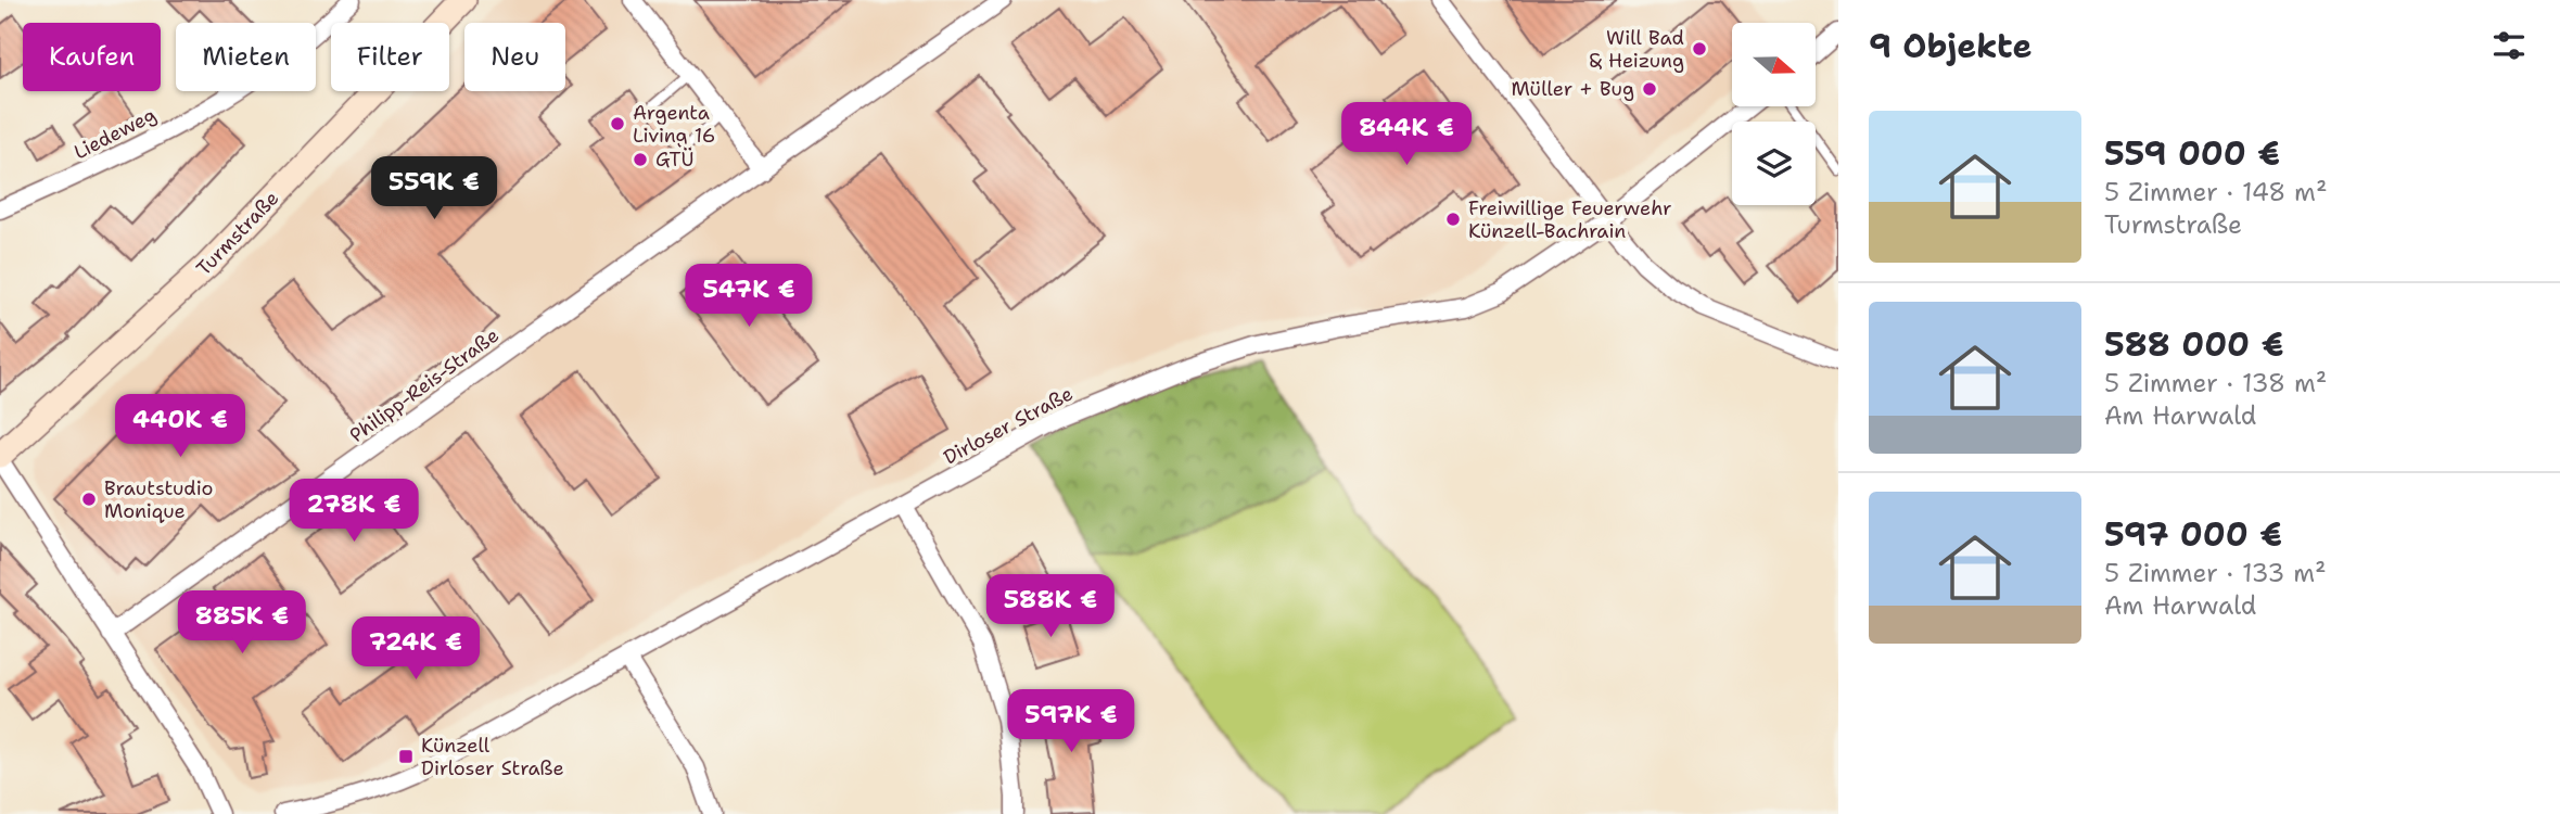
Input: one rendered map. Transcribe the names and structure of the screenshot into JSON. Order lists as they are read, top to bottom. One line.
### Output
{"streets":{"main road":["Turmstraße"],"street":["Liedeweg","Philipp-Reis-Straße","Dirloser Straße"]},"places":{"other":["Will Bad & Heizung","Müller + Bug","Argenta Living 16","GTÜ","Freiwillige Feuerwehr Künzell-Bachrain","Brautstudio Monique"],"transit":["Künzell Dirloser Straße"]},"north":"right","page":{"heading":"9 Objekte","chip":["Kaufen","Mieten","Filter","Neu"],"list":[{"name":"559 000 €","note":"5 Zimmer · 148 m² · Turmstraße"},{"name":"588 000 €","note":"5 Zimmer · 138 m² · Am Harwald"},{"name":"597 000 €","note":"5 Zimmer · 133 m² · Am Harwald"}],"price":["844K €","559K €","547K €","440K €","278K €","588K €","885K €","724K €","597K €"]}}
